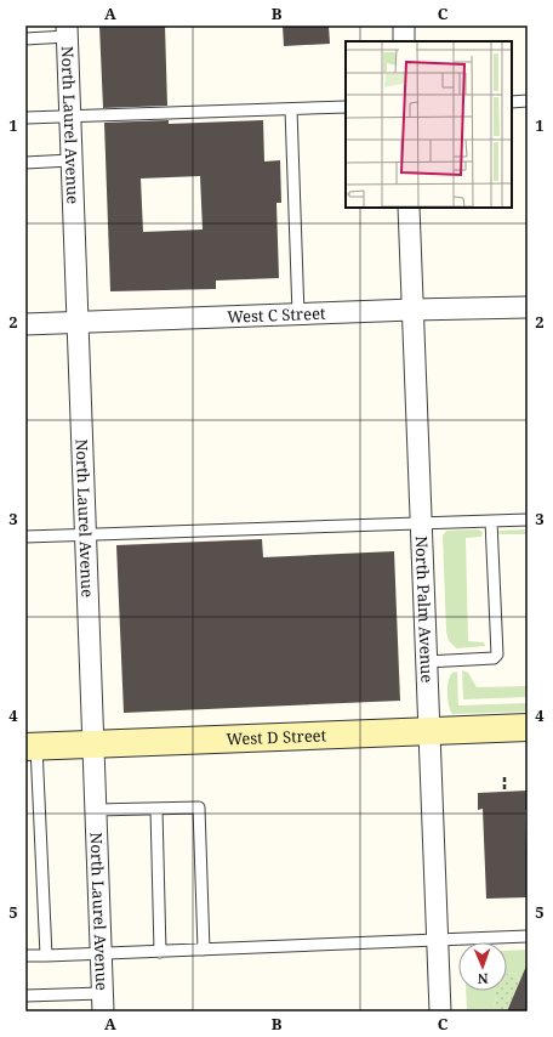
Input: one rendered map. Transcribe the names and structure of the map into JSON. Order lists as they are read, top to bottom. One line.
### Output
{"streets":{"main road":["West D Street"],"street":["North Laurel Avenue","West C Street","North Palm Avenue"]},"crossings":[["North Laurel Avenue","West C Street"],["North Laurel Avenue","West D Street"],["West C Street","North Palm Avenue"],["North Palm Avenue","West D Street"]],"north":"bottom","grid":{"columns":["A","B","C"],"rows":["1","2","3","4","5"]}}
